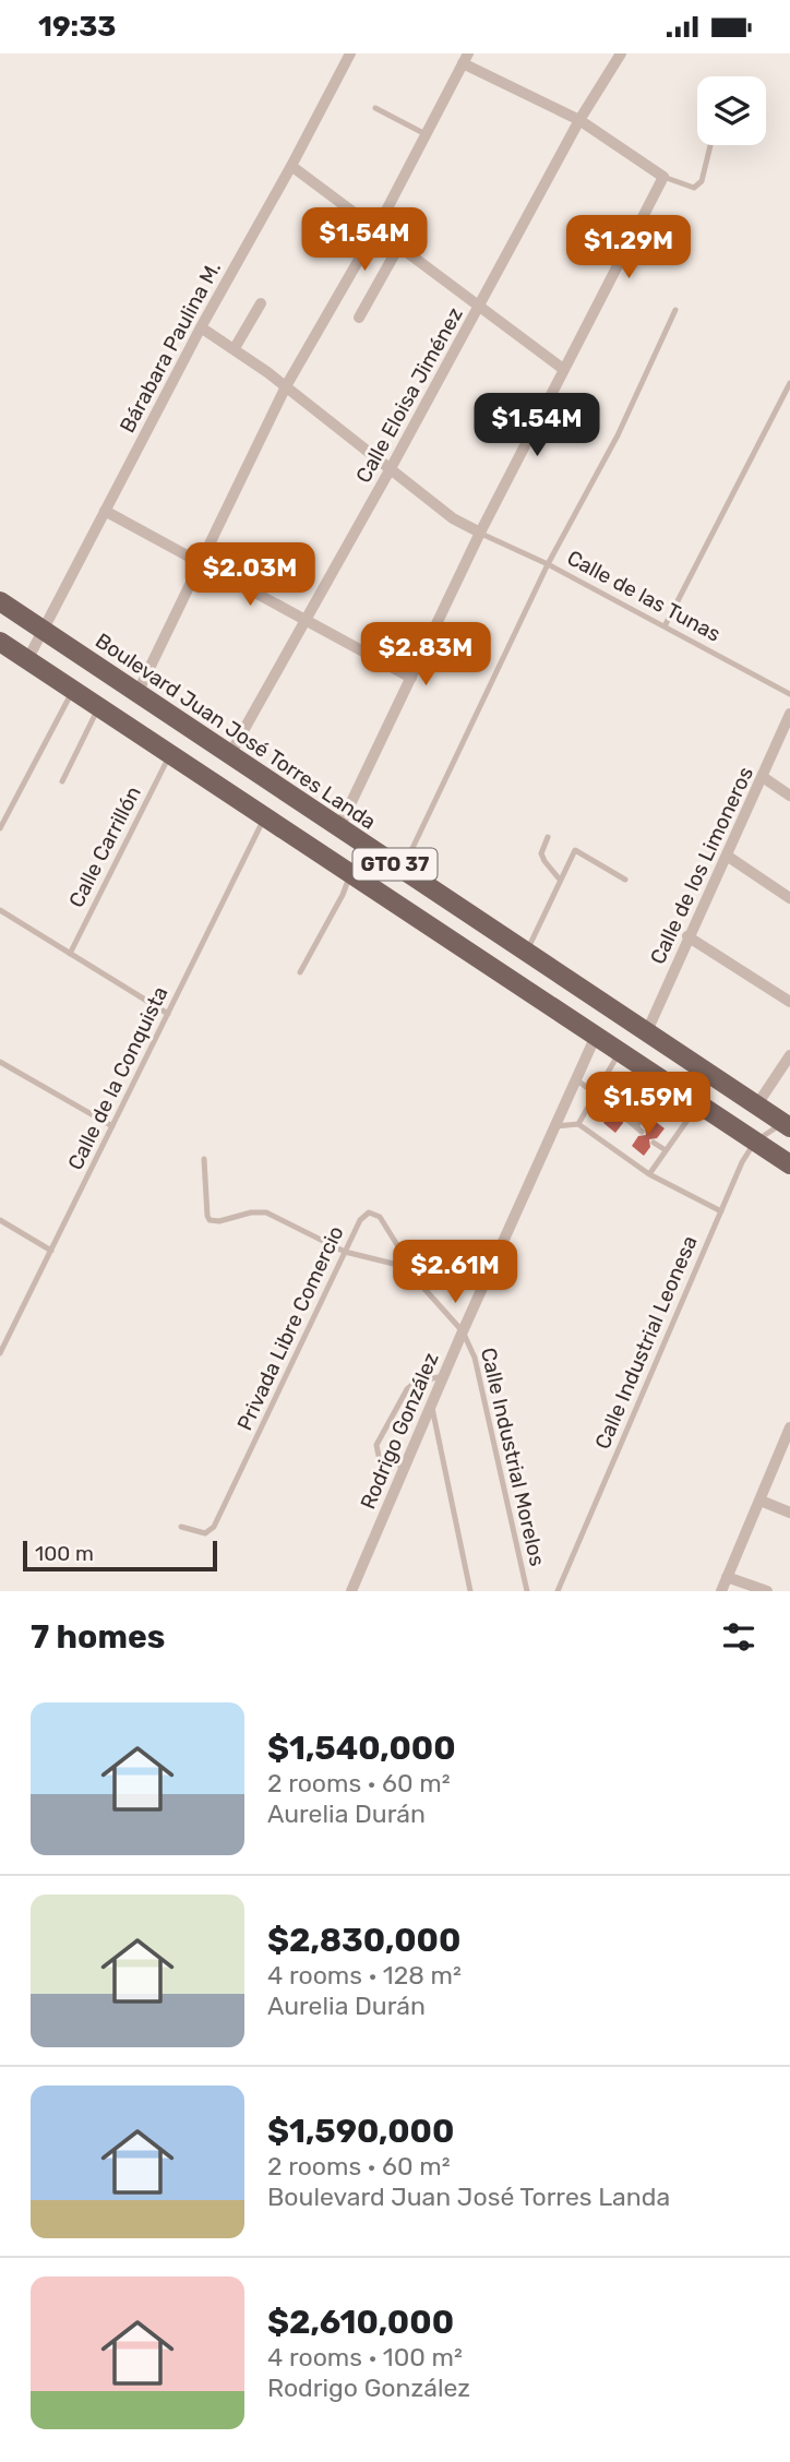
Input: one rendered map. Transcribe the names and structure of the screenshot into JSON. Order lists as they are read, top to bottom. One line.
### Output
{"streets":{"main road":["Boulevard Juan José Torres Landa","GTO 37"],"street":["Bárabara Paulina M.","Calle Eloisa Jiménez","Calle de los Limoneros","Rodrigo González"],"lane":["Calle de las Tunas","Calle Carrillón","Calle de la Conquista","Privada Libre Comercio","Calle Industrial Leonesa","Calle Industrial Morelos"]},"crossings":[["Bárabara Paulina M.","Boulevard Juan José Torres Landa"],["Bárabara Paulina M.","GTO 37"],["Calle Eloisa Jiménez","Boulevard Juan José Torres Landa"],["Boulevard Juan José Torres Landa","Calle de los Limoneros"],["Calle Carrillón","GTO 37"],["GTO 37","Calle de la Conquista"],["GTO 37","Calle Industrial Leonesa"],["GTO 37","Rodrigo González"],["Privada Libre Comercio","Rodrigo González"],["Privada Libre Comercio","Calle Industrial Morelos"],["Rodrigo González","Calle Industrial Morelos"]],"scale_bar":"100 m","page":{"status":"19:33","price":["$1.54M","$1.29M","$1.54M","$2.03M","$2.83M","$1.59M","$2.61M"],"scale":"100 m","heading":"7 homes","list":[{"name":"$1,540,000","note":"2 rooms · 60 m² · Aurelia Durán"},{"name":"$2,830,000","note":"4 rooms · 128 m² · Aurelia Durán"},{"name":"$1,590,000","note":"2 rooms · 60 m² · Boulevard Juan José Torres Landa"},{"name":"$2,610,000","note":"4 rooms · 100 m² · Rodrigo González"}]}}
